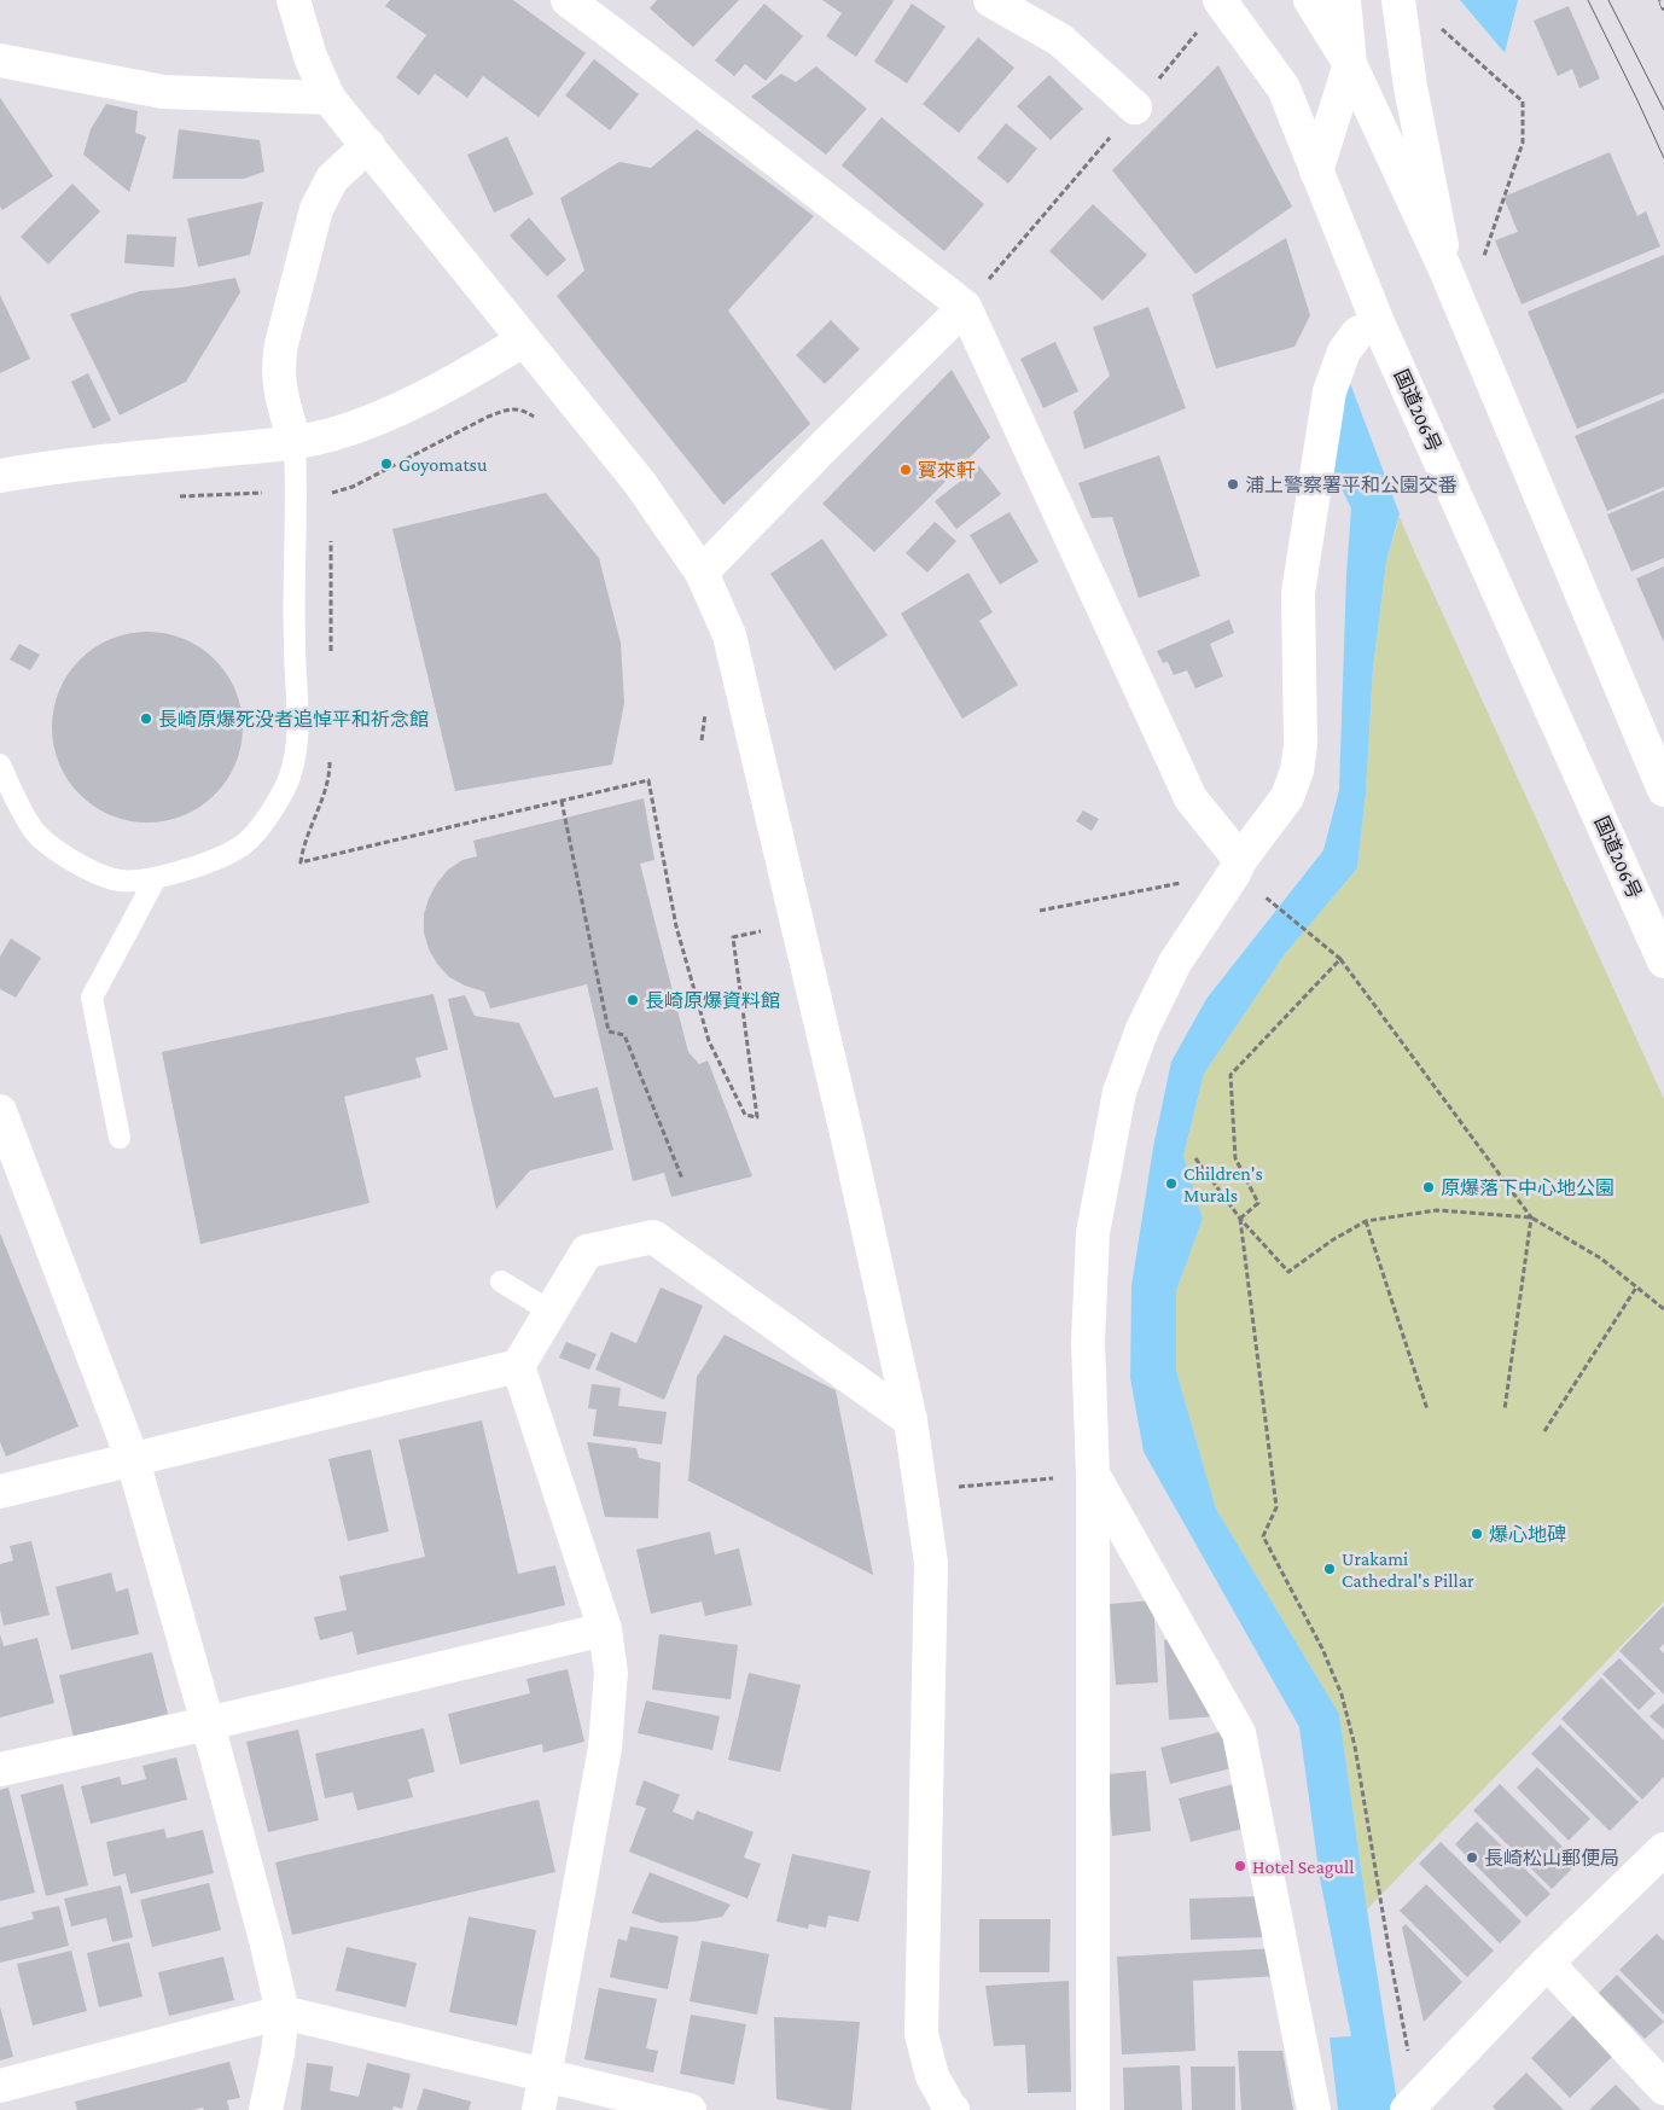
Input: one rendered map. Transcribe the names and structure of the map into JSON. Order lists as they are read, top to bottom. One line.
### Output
{"streets":{"main road":["国道206号"]},"places":["Goyomatsu","寳來軒","浦上警察署平和公園交番","長崎原爆死没者追悼平和祈念館","長崎原爆資料館","Children's Murals","原爆落下中心地公園","爆心地碑","Urakami Cathedral's Pillar","長崎松山郵便局","Hotel Seagull"]}
